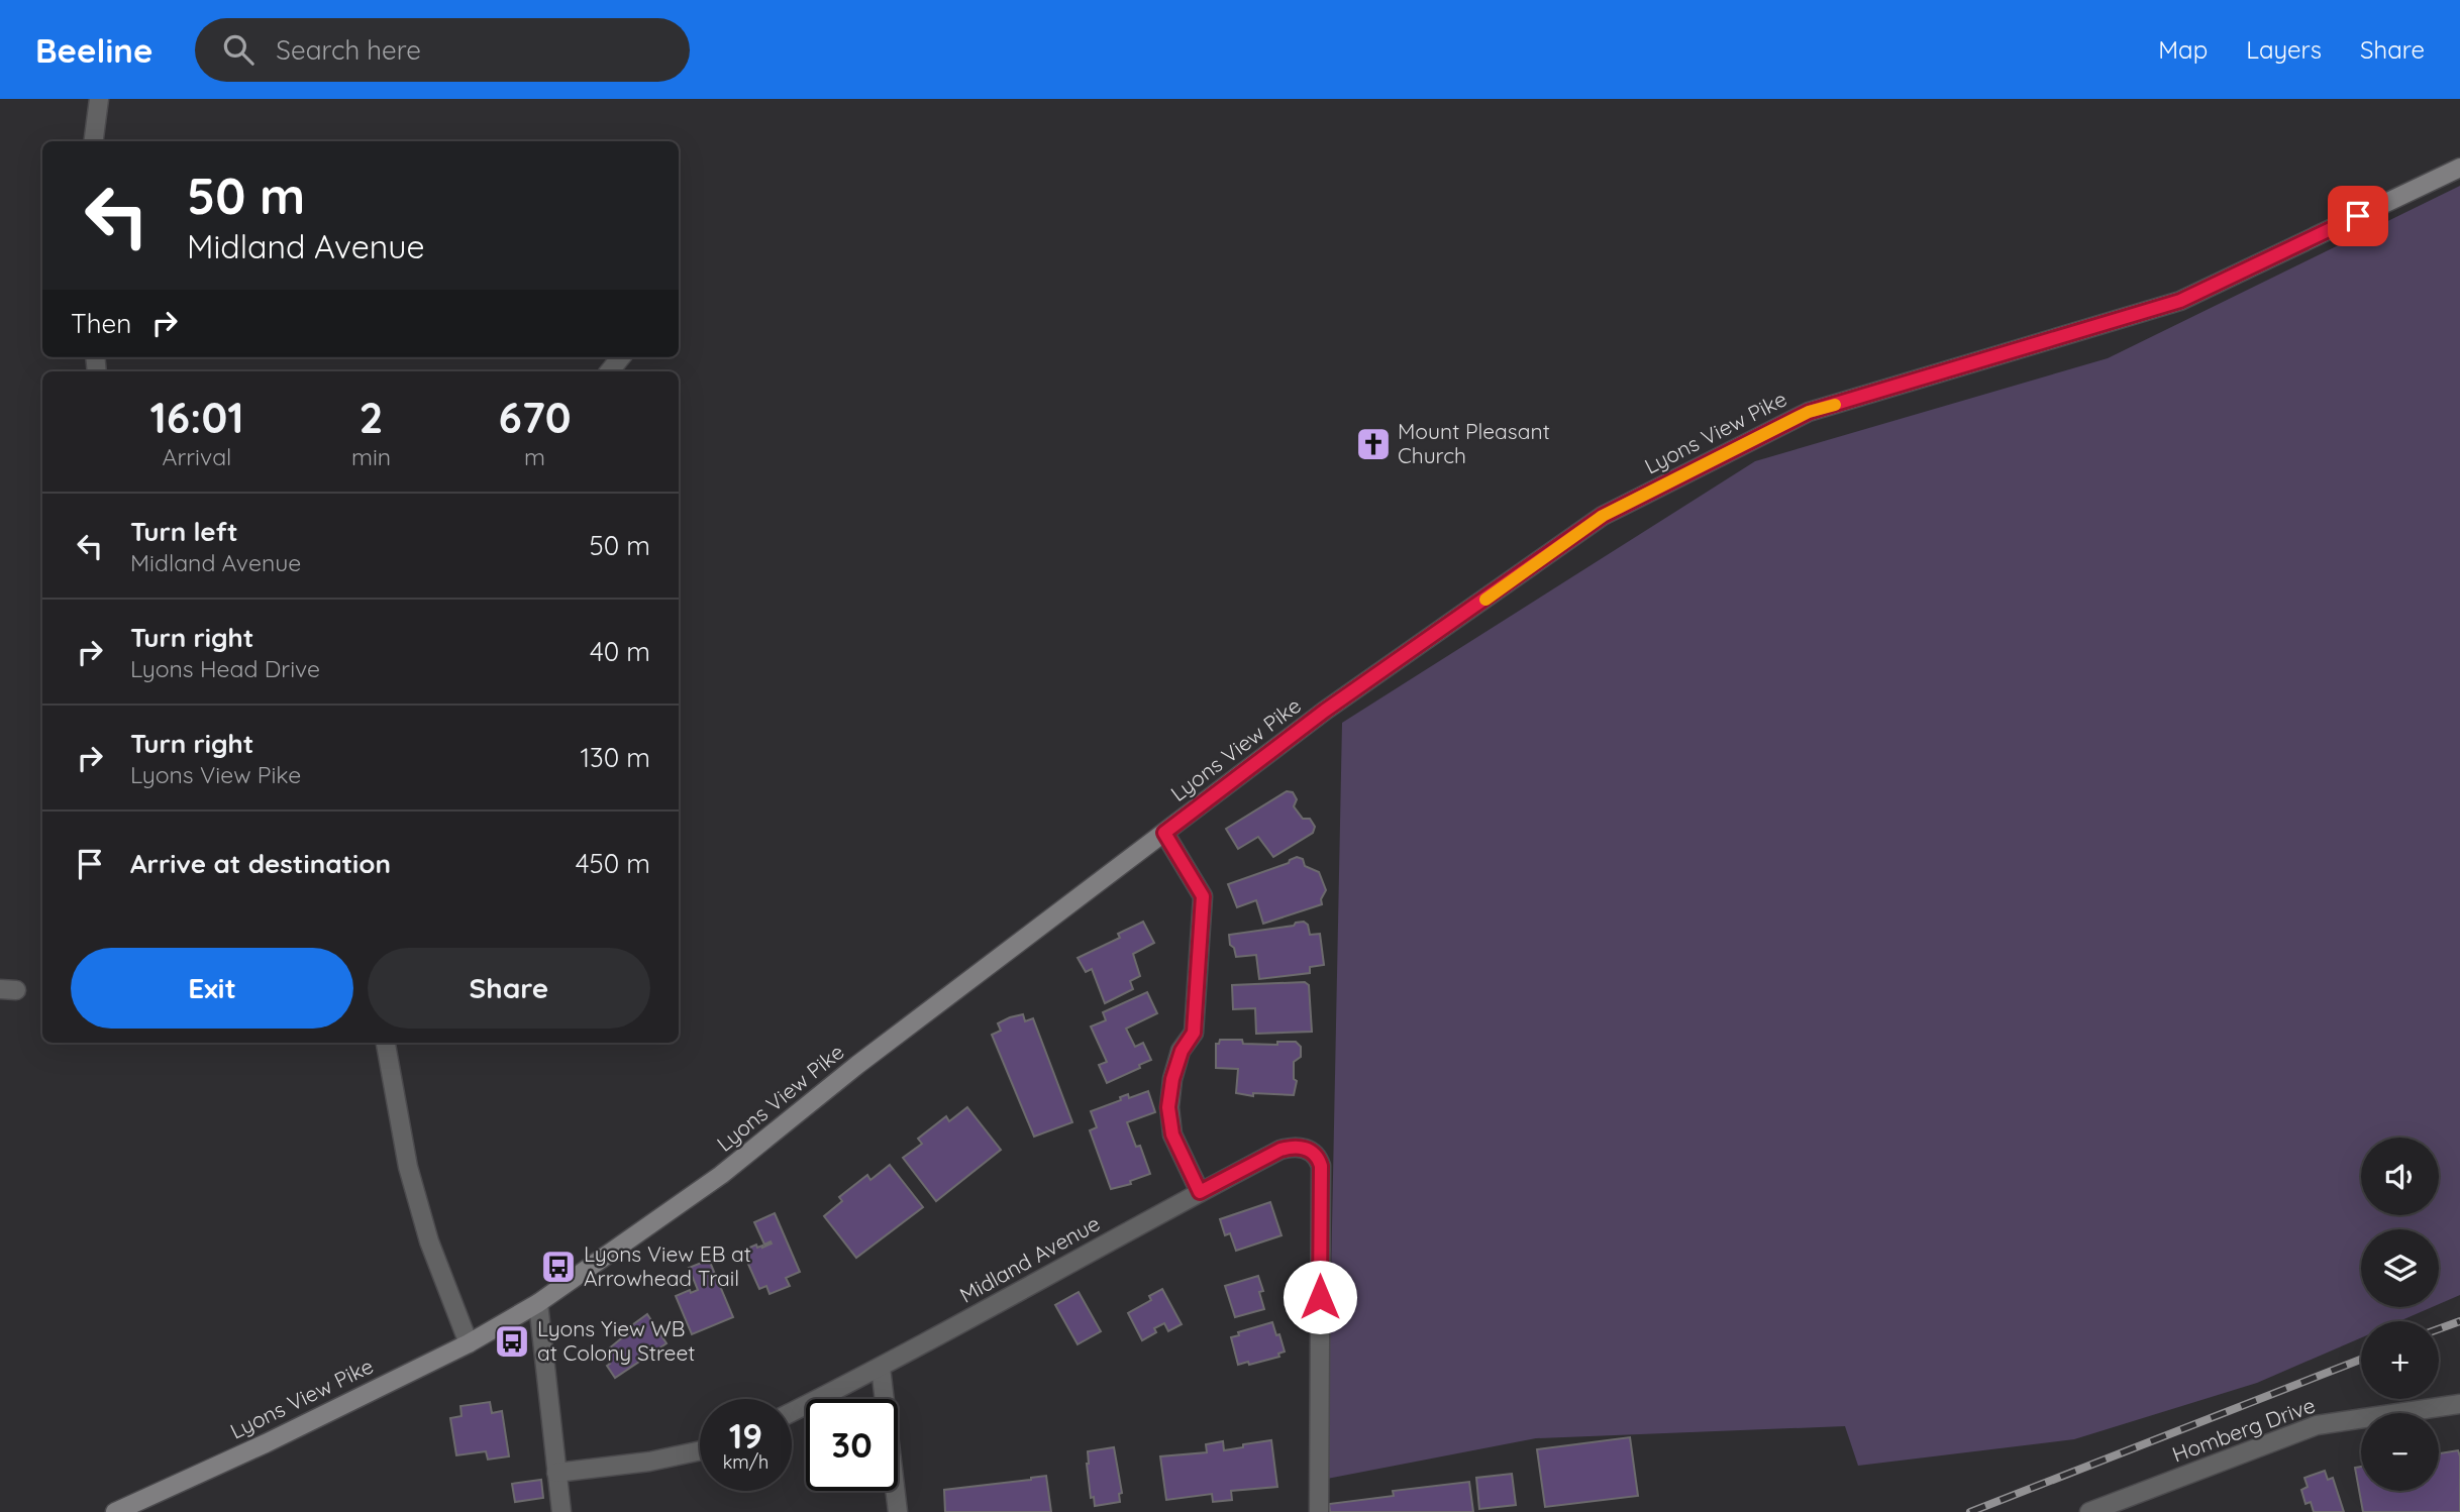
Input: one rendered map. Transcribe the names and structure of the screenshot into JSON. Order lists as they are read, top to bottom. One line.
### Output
{"streets":{"street":["Lyons View Pike","Midland Avenue","Homberg Drive"]},"places":{"church":["Mount Pleasant Church"],"bus stop":["Lyons View EB at Arrowhead Trail","Lyons Yiew WB at Colony Street"]},"page":{"header":"Beeline","search":"Search here","nav":["Map","Layers","Share"],"turn":["50 m","Midland Avenue"],"then":"Then","eta":["16:01","Arrival","2","min","670","m"],"list":[{"name":"Turn left","note":"Midland Avenue","value":"50 m"},{"name":"Turn right","note":"Lyons Head Drive","value":"40 m"},{"name":"Turn right","note":"Lyons View Pike","value":"130 m"},{"name":"Arrive at destination","value":"450 m"}],"buttons":["Exit","Share"],"map_buttons":["+","−"],"speed":"19 km/h","limit":"30"}}
